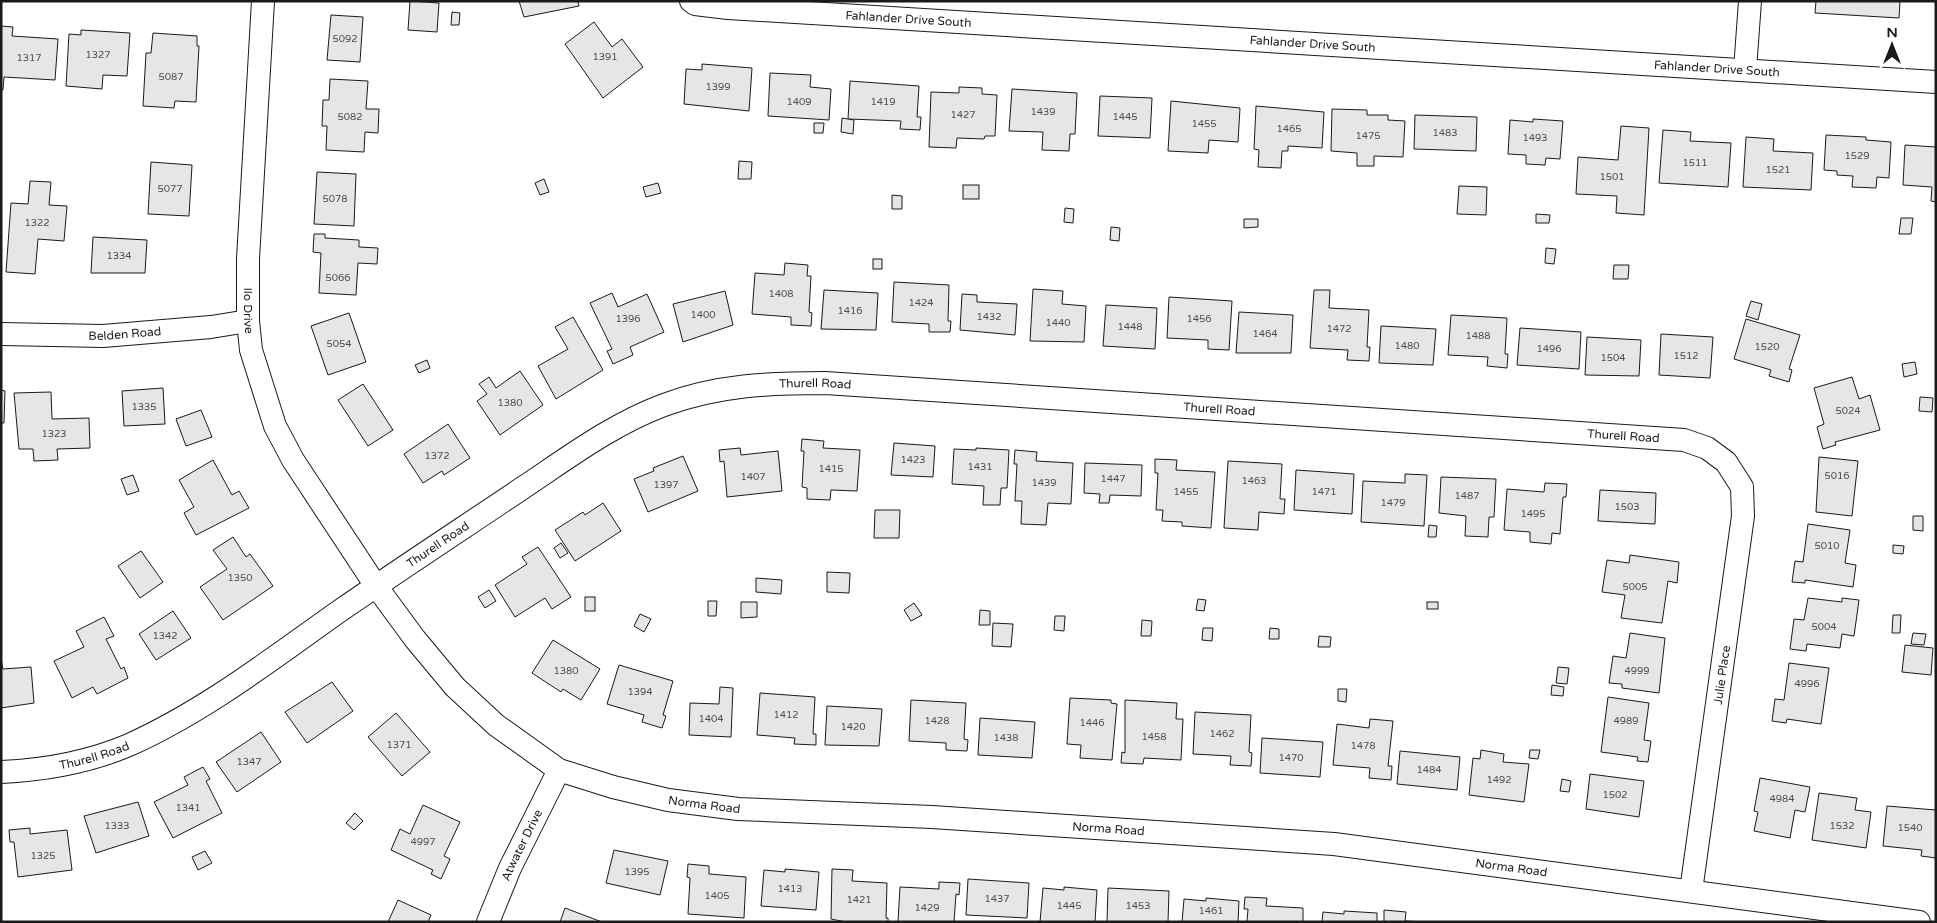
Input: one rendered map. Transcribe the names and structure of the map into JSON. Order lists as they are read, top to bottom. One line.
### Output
{"streets":{"street":["Fahlander Drive South","Ilo Drive","Belden Road","Thurell Road","Julie Place","Norma Road","Atwater Drive"]},"crossings":[["Ilo Drive","Belden Road"],["Ilo Drive","Thurell Road"],["Ilo Drive","Norma Road"],["Thurell Road","Julie Place"],["Thurell Road","Norma Road"],["Julie Place","Norma Road"],["Norma Road","Atwater Drive"]],"house_numbers":["5092","1327","1391","1317","5087","1399","1409","1419","1439","1427","5082","1445","1455","1465","1483","1475","1493","1529","1511","1521","1501","5077","5078","1322","1334","5066","1408","1424","1416","1400","1432","1396","1456","1440","1448","1472","1464","1488","5054","1480","1520","1496","1512","1504","1380","1335","5024","1323","1372","1423","1431","1415","5016","1407","1447","1463","1439","1397","1455","1471","1487","1479","1503","1495","5010","1350","5005","5004","1342","1380","4999","4996","1394","1412","1404","1428","4989","1446","1420","1462","1458","1438","1371","1478","1470","1347","1484","1492","1502","4984","1341","1333","1532","1540","4997","1325","1395","1413","1405","1437","1421","1445","1453","1429","1461"],"north":"top"}
